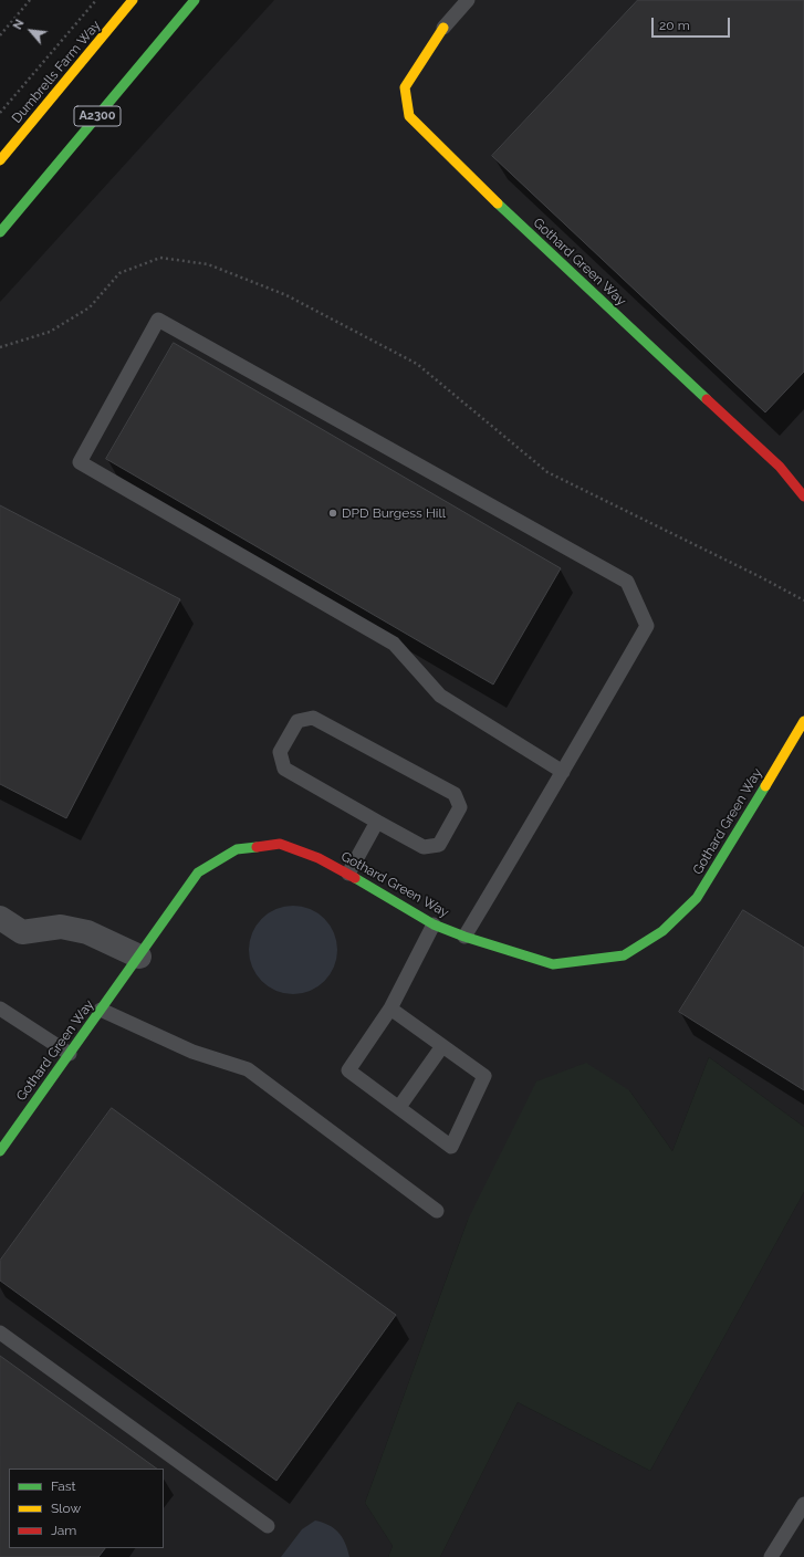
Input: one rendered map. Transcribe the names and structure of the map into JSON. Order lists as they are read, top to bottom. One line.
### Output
{"streets":{"street":["Dumbrells Farm Way","A2300","Gothard Green Way"]},"places":["DPD Burgess Hill"],"legend":["Fast","Slow","Jam"],"scale_bar":"20 m","north":"top left"}
